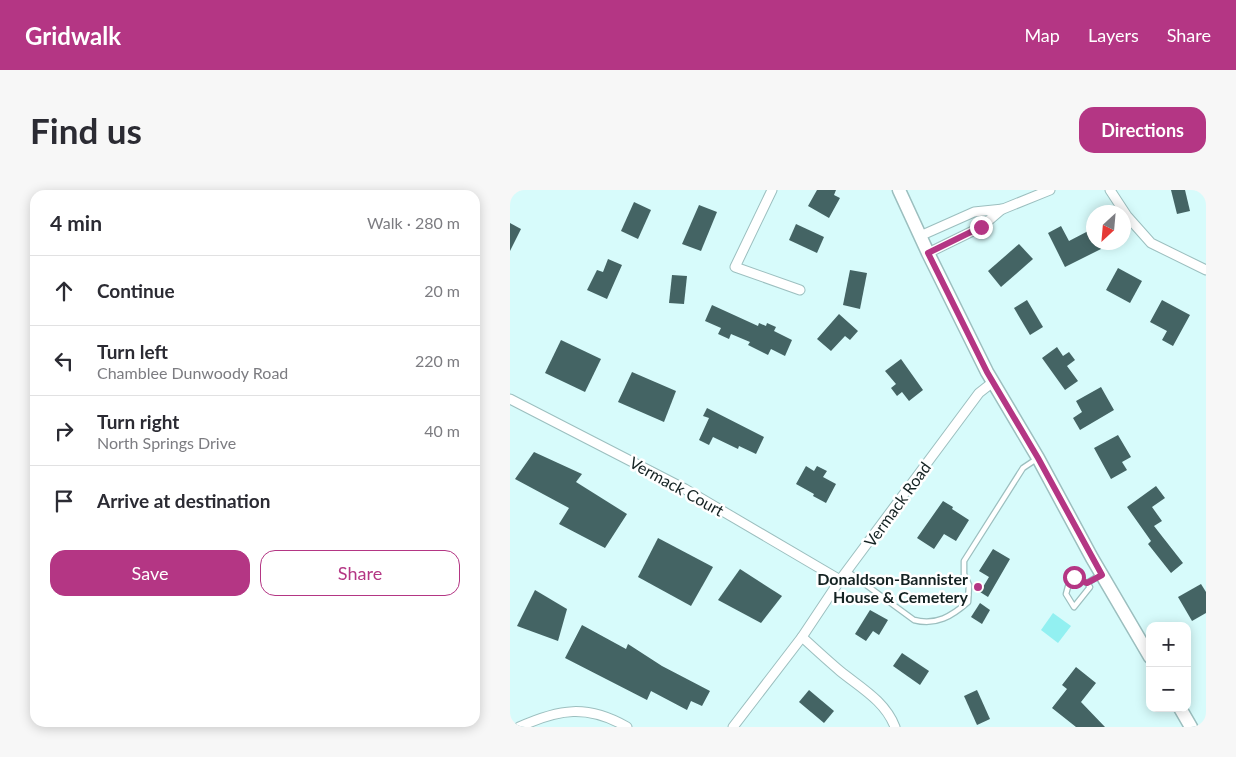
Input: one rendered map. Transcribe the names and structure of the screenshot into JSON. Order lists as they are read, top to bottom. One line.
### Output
{"streets":{"street":["Vermack Court","Vermack Road"]},"crossings":[["Vermack Court","Vermack Road"]],"places":["Donaldson-Bannister House & Cemetery"],"north":"bottom left","page":{"header":"Gridwalk","nav":["Map","Layers","Share"],"buttons":["Directions",["Save","Share"]],"title":"Find us","heading":["4 min","Walk · 280 m"],"list":[["Continue","20 m"],["Turn left","Chamblee Dunwoody Road","220 m"],["Turn right","North Springs Drive","40 m"],"Arrive at destination"],"map_buttons":["+","−"]}}
